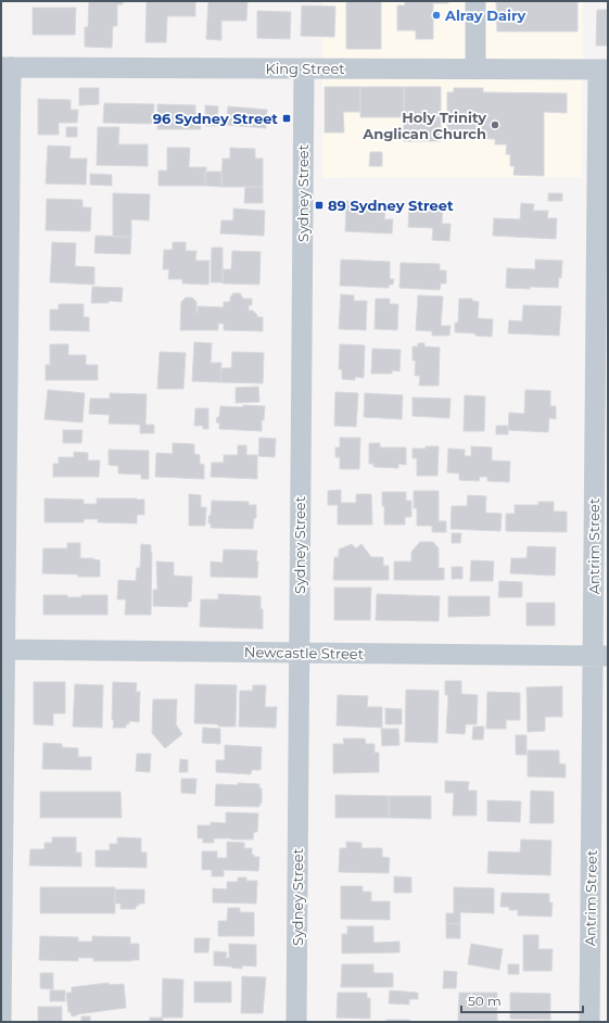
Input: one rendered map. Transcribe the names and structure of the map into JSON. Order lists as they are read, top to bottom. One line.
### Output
{"streets":{"street":["King Street","Sydney Street","Antrim Street","Newcastle Street"]},"crossings":[["King Street","Sydney Street"],["King Street","Antrim Street"],["Sydney Street","Newcastle Street"],["Antrim Street","Newcastle Street"]],"places":{"other":["Alray Dairy","Holy Trinity Anglican Church"],"transit":["96 Sydney Street","89 Sydney Street"]},"scale_bar":"50 m"}
